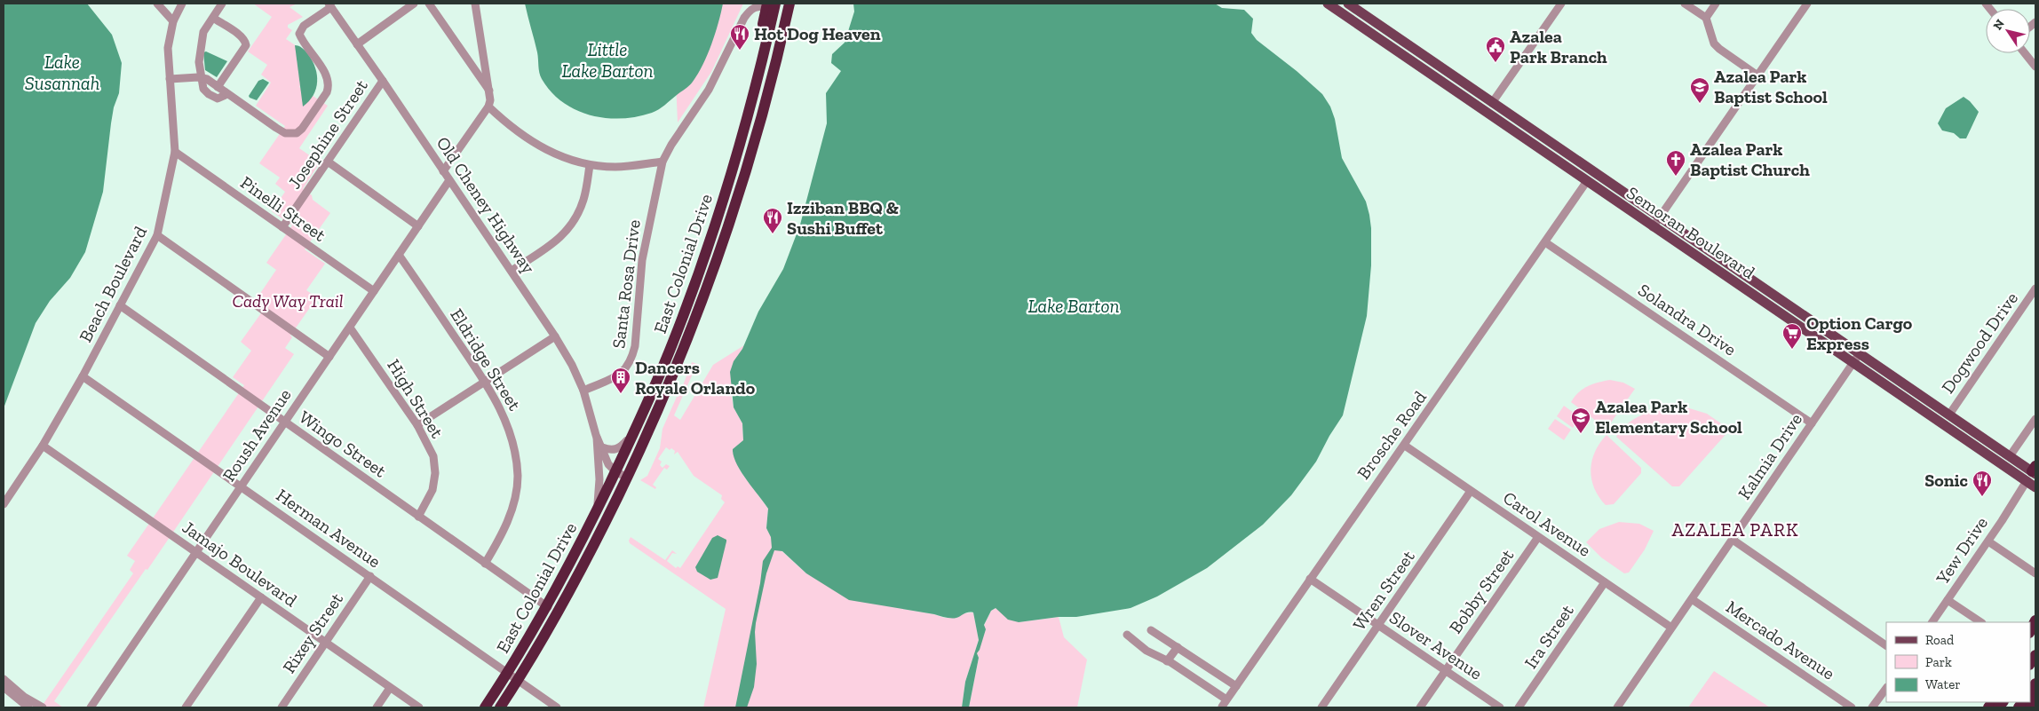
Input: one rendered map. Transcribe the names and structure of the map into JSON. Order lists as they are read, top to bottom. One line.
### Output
{"streets":{"highway":["East Colonial Drive"],"main road":["Semoran Boulevard"],"street":["Josephine Street","Old Cheney Highway","Pinelli Street","Beach Boulevard","Santa Rosa Drive","Solandra Drive","Dogwood Drive","Eldridge Street","High Street","Roush Avenue","Brosche Road","Wingo Street","Kalmia Drive","Carol Avenue","Herman Avenue","Yew Drive","Jamajo Boulevard","Wren Street","Bobby Street","Rixey Street","Ira Street","Mercado Avenue","Slover Avenue"]},"crossings":[["Josephine Street","Old Cheney Highway"],["Josephine Street","Pinelli Street"],["Old Cheney Highway","East Colonial Drive"],["Old Cheney Highway","Santa Rosa Drive"],["Old Cheney Highway","Roush Avenue"],["Pinelli Street","Beach Boulevard"],["Pinelli Street","Roush Avenue"],["Semoran Boulevard","Dogwood Drive"],["Semoran Boulevard","Brosche Road"],["Semoran Boulevard","Kalmia Drive"],["Semoran Boulevard","Yew Drive"],["East Colonial Drive","Santa Rosa Drive"],["East Colonial Drive","Wingo Street"],["East Colonial Drive","Herman Avenue"],["Beach Boulevard","Wingo Street"],["Beach Boulevard","Herman Avenue"],["Beach Boulevard","Jamajo Boulevard"],["Solandra Drive","Brosche Road"],["Solandra Drive","Kalmia Drive"],["Eldridge Street","Roush Avenue"],["Eldridge Street","Wingo Street"],["High Street","Roush Avenue"],["High Street","Wingo Street"],["Roush Avenue","Wingo Street"],["Roush Avenue","Herman Avenue"],["Roush Avenue","Jamajo Boulevard"],["Brosche Road","Carol Avenue"],["Brosche Road","Slover Avenue"],["Kalmia Drive","Carol Avenue"],["Kalmia Drive","Mercado Avenue"],["Carol Avenue","Wren Street"],["Carol Avenue","Bobby Street"],["Carol Avenue","Ira Street"],["Herman Avenue","Rixey Street"],["Jamajo Boulevard","Rixey Street"],["Wren Street","Slover Avenue"],["Bobby Street","Slover Avenue"]],"districts":["AZALEA PARK"],"water":["Little Lake Barton","Lake Susannah","Lake Barton"],"parks":["Cady Way Trail"],"places":{"restaurant":["Hot Dog Heaven","Izziban BBQ & Sushi Buffet","Sonic"],"public building":["Azalea Park Branch"],"school or university":["Azalea Park Baptist School","Azalea Park Elementary School"],"church":["Azalea Park Baptist Church"],"supermarket":["Option Cargo Express"],"building":["Dancers Royale Orlando"]},"legend":["Road","Park","Water"],"north":"top left"}
